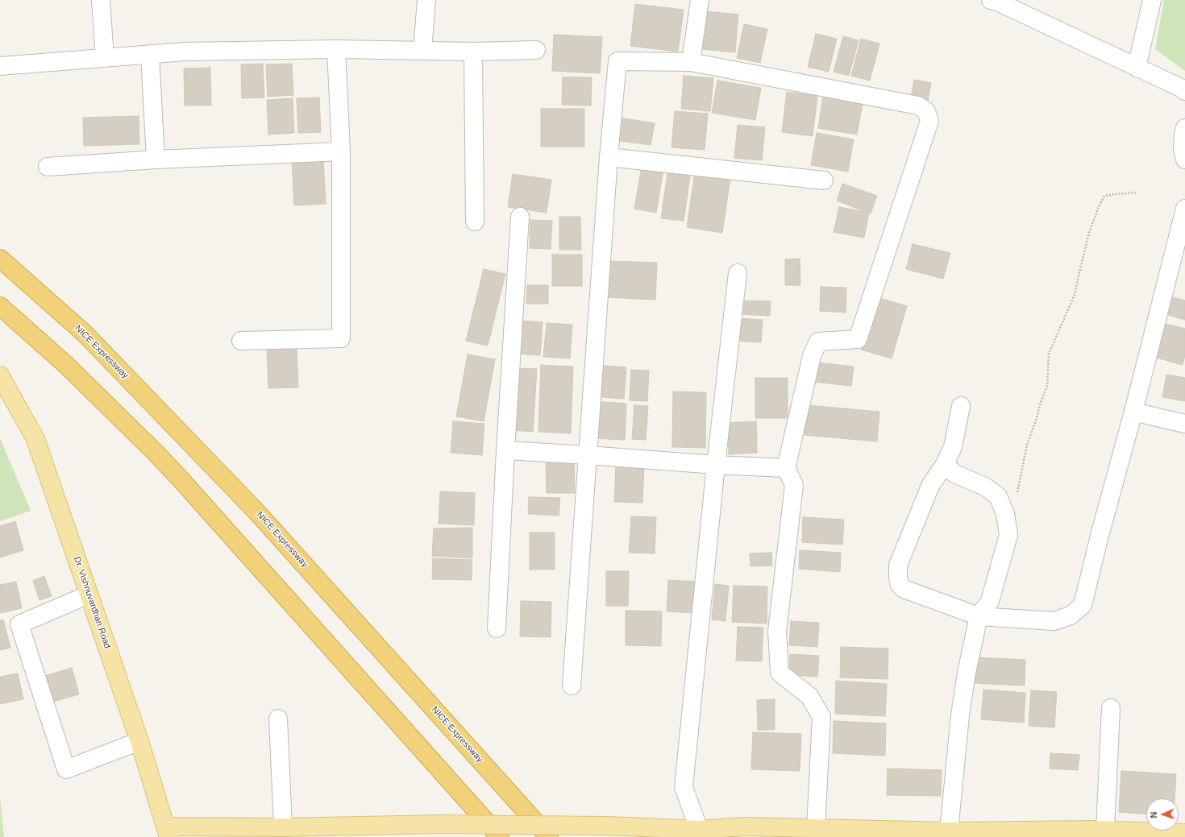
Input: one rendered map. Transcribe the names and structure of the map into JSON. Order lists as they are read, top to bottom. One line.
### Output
{"streets":{"highway":["NICE Expressway"],"main road":["Dr. Vishnuvardhan Road"]},"north":"left"}
